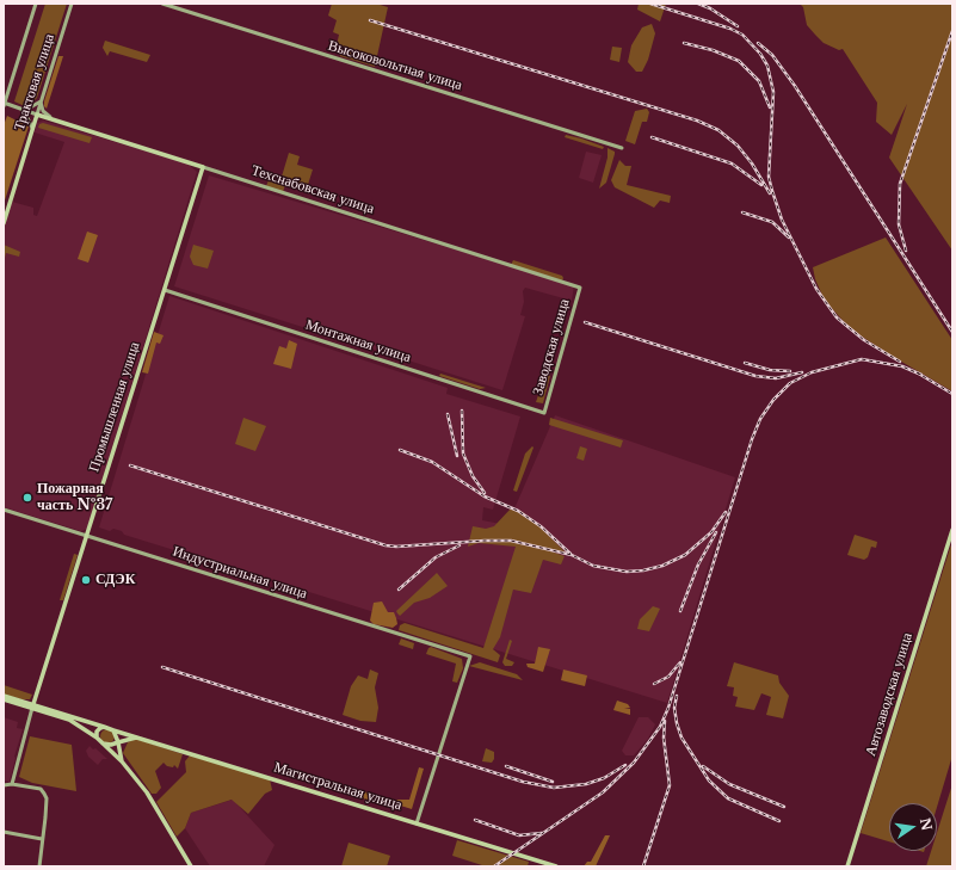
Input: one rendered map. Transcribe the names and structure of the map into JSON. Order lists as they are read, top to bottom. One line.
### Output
{"streets":{"main road":["Трактовая улица","Техснабовская улица","Промышленная улица","Автозаводская улица","Магистральная улица"],"street":["Высоковольтная улица","Монтажная улица","Заводская улица","Индустриальная улица"]},"crossings":[["Трактовая улица","Техснабовская улица"],["Техснабовская улица","Заводская улица"],["Техснабовская улица","Промышленная улица"],["Монтажная улица","Заводская улица"],["Монтажная улица","Промышленная улица"],["Промышленная улица","Индустриальная улица"],["Промышленная улица","Магистральная улица"],["Индустриальная улица","Магистральная улица"]],"places":["Пожарная часть №37","СДЭК"],"north":"right"}
